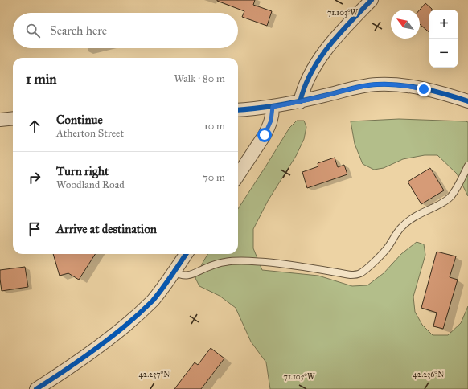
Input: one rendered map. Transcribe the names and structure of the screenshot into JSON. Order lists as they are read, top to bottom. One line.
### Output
{"north":"top left","page":{"map_buttons":["+","−"],"search":"Search here","heading":["1 min","Walk · 80 m"],"list":[["Continue","Atherton Street","10 m"],["Turn right","Woodland Road","70 m"],"Arrive at destination"]},"coordinates":["71.103°W","42.237°N","42.236°N","71.105°W"]}
